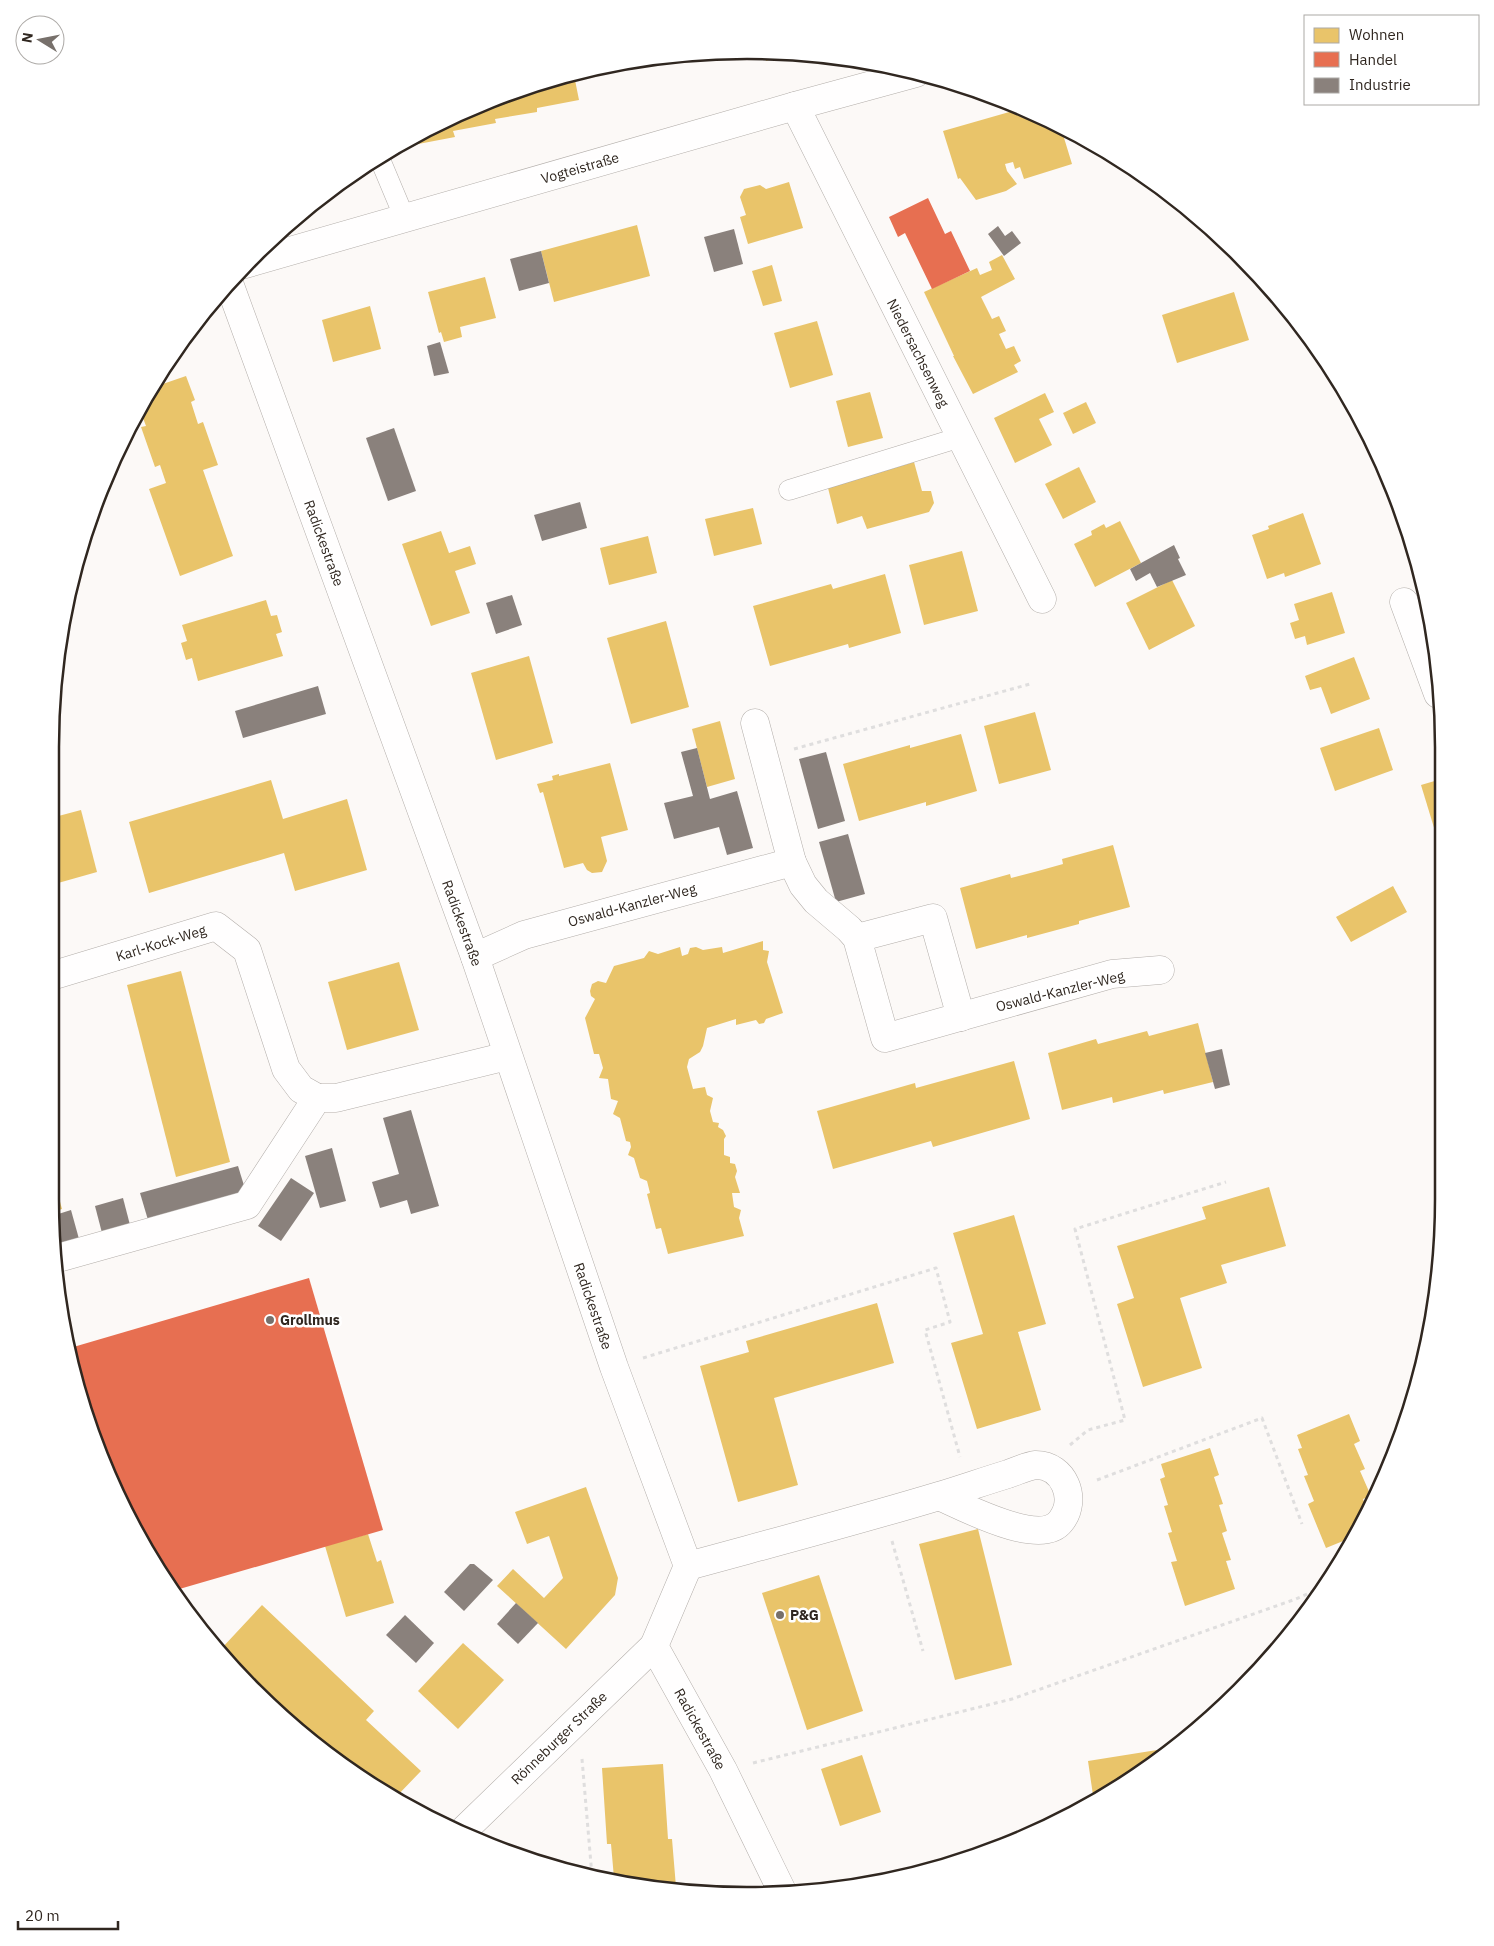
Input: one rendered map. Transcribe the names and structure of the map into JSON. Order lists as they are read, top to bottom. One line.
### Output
{"streets":{"street":["Vogteistraße","Niedersachsenweg","Radickestraße","Oswald-Kanzler-Weg","Karl-Kock-Weg","Rönneburger Straße"]},"crossings":[["Vogteistraße","Niedersachsenweg"],["Radickestraße","Oswald-Kanzler-Weg"],["Radickestraße","Rönneburger Straße"]],"places":["Grollmus","P&G"],"legend":["Wohnen","Handel","Industrie"],"scale_bar":"20 m","north":"left"}
